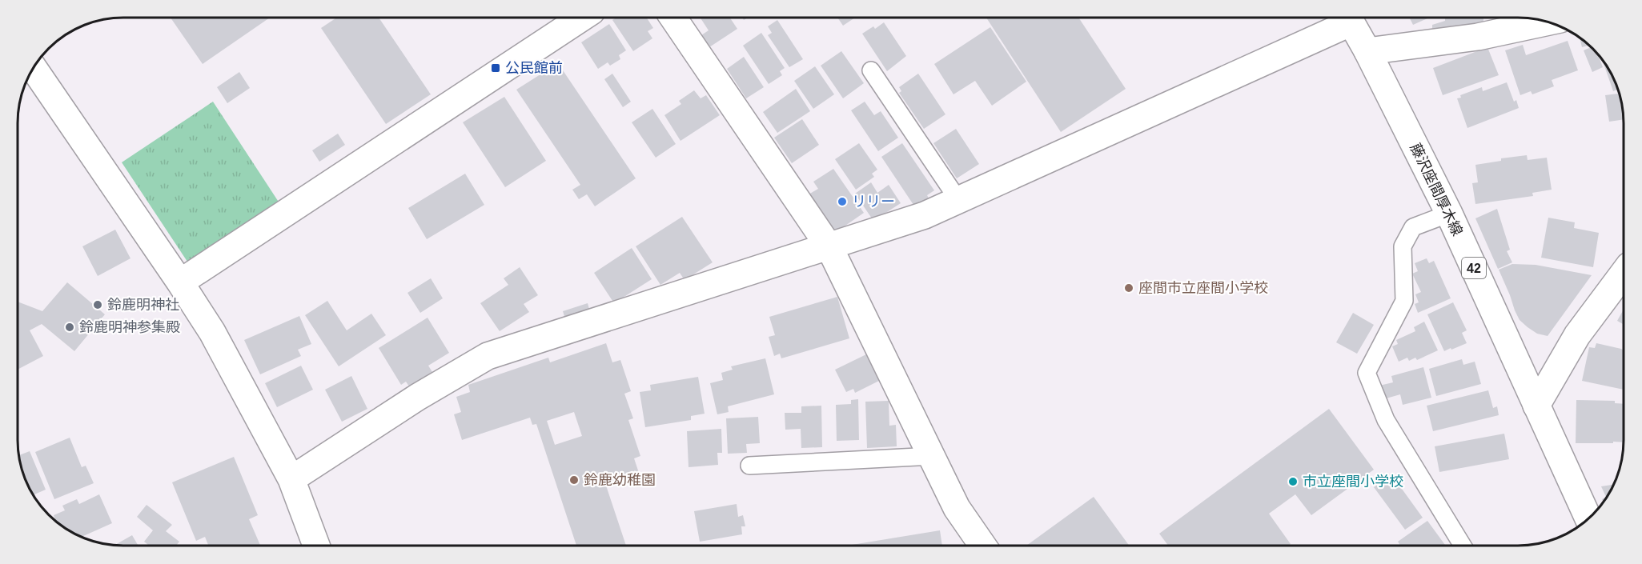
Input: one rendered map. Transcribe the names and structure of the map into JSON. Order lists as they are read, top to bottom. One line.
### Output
{"streets":{"street":["藤沢座間厚木線","42"]},"places":{"transit":["公民館前"],"other":["リリー","座間市立座間小学校","鈴鹿明神社","鈴鹿明神参集殿","鈴鹿幼稚園","市立座間小学校"]}}
